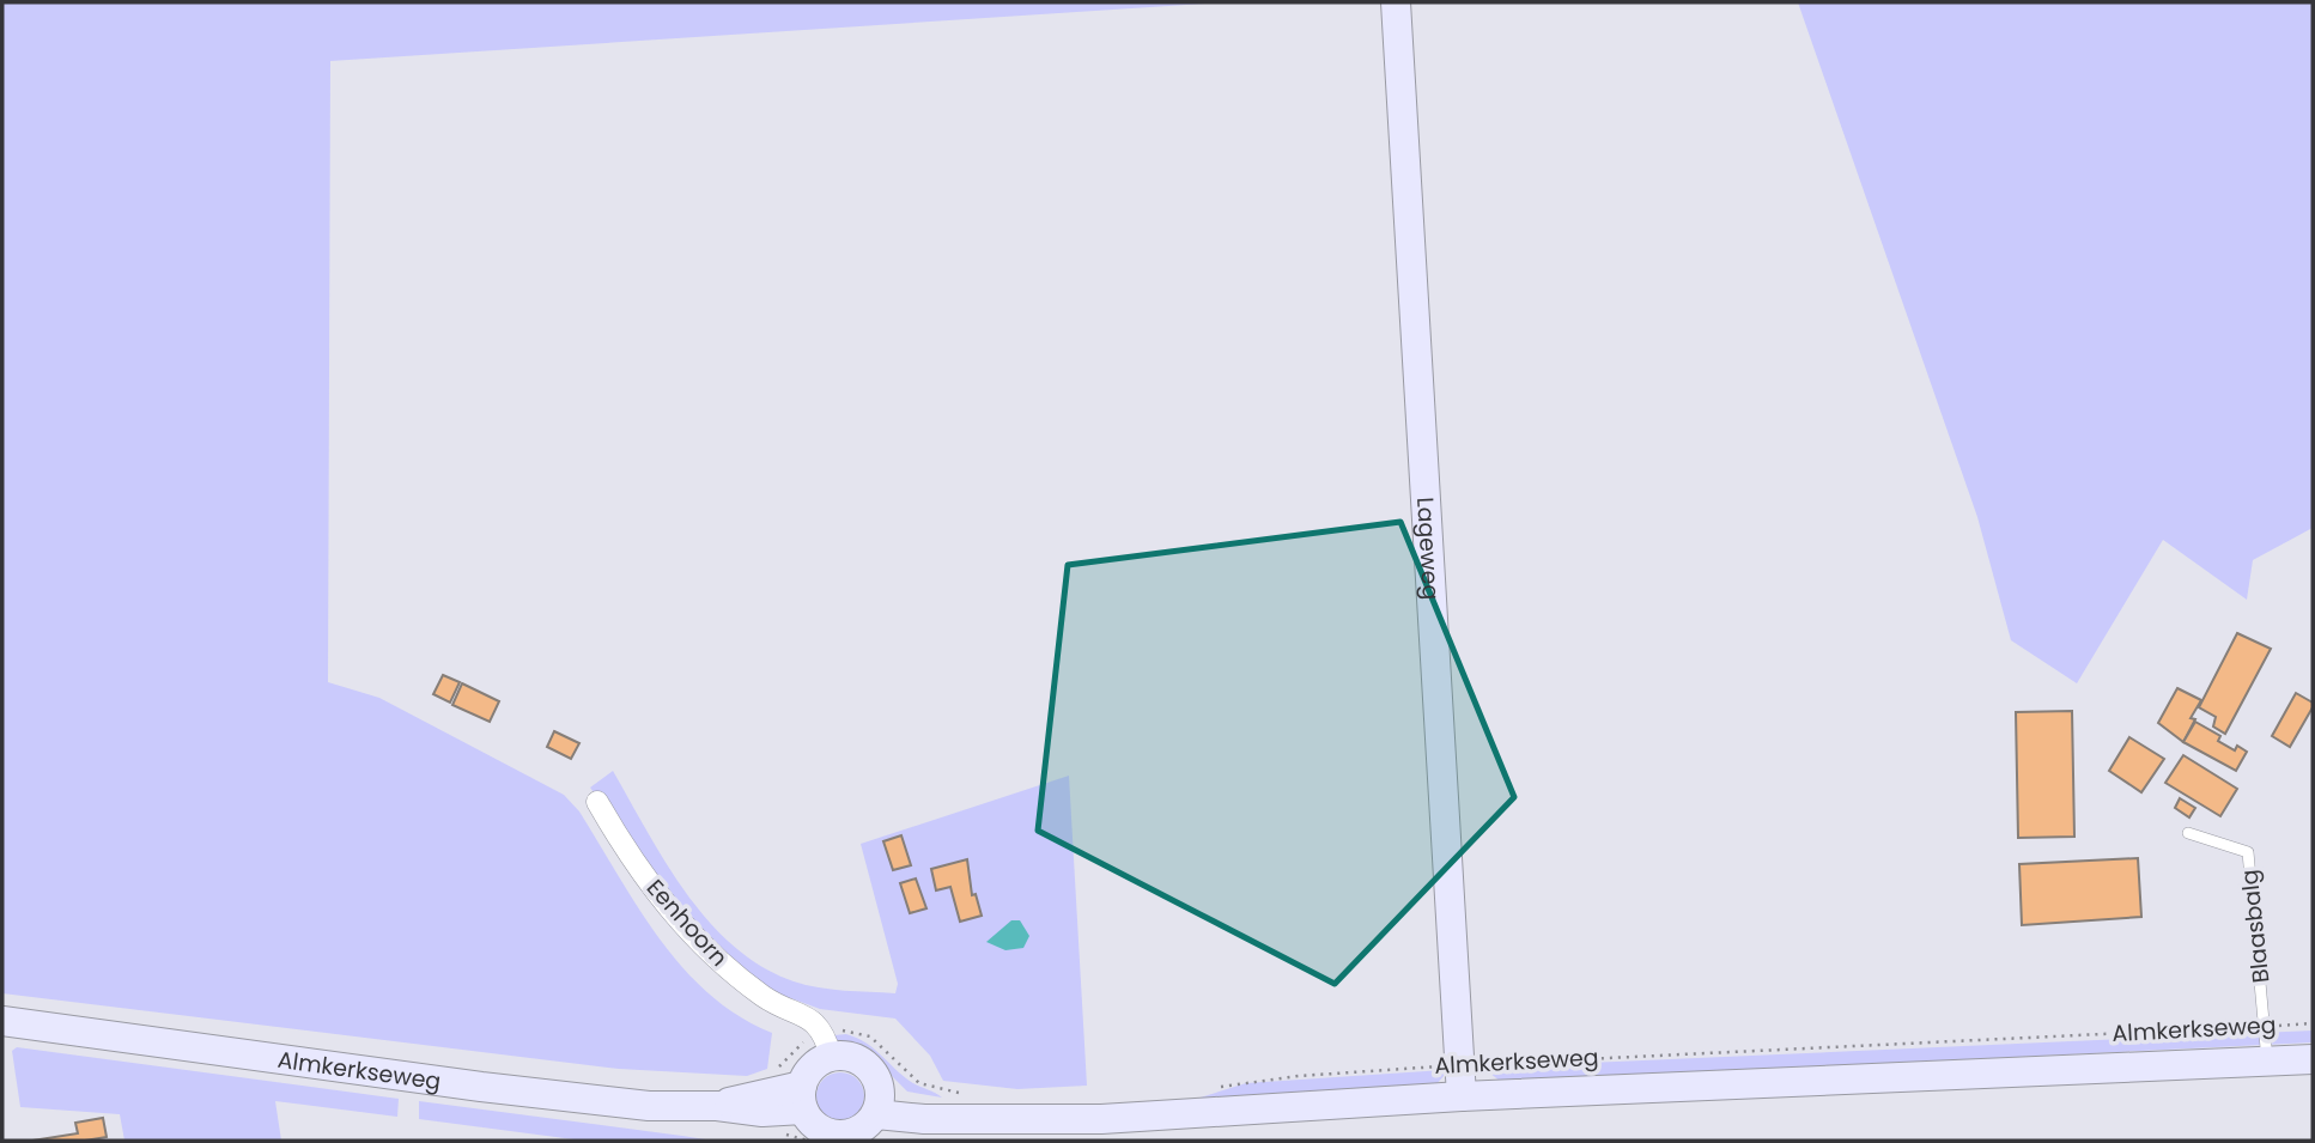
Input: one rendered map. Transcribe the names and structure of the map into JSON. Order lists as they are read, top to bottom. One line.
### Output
{"streets":{"street":["Lageweg","Eenhoorn","Almkerkseweg"],"lane":["Blaasbalg"]},"crossings":[["Lageweg","Almkerkseweg"],["Eenhoorn","Almkerkseweg"],["Blaasbalg","Almkerkseweg"]]}
